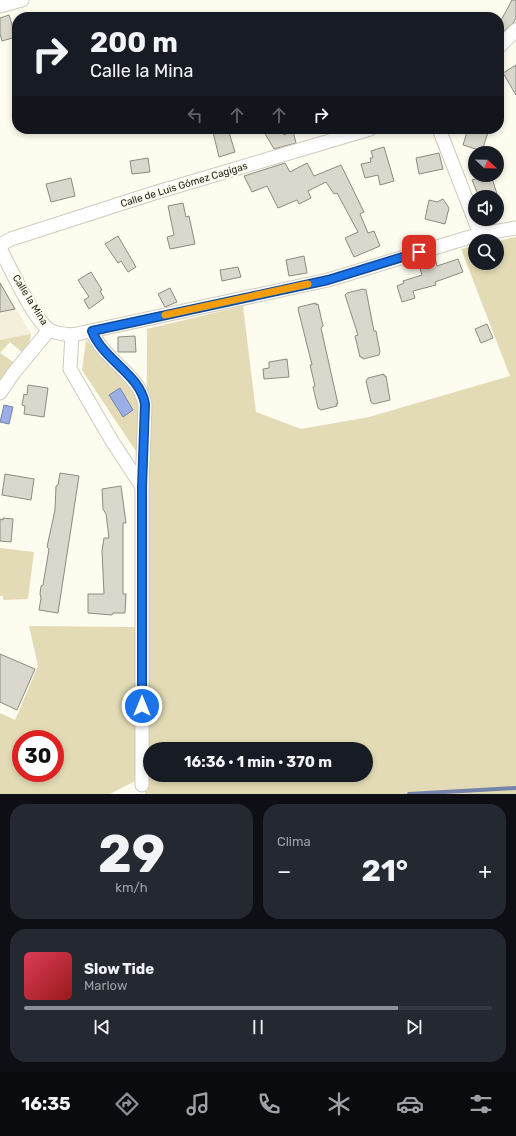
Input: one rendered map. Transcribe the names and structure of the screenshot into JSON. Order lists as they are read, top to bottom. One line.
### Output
{"streets":{"street":["Calle de Luis Gómez Cagigas","Calle la Mina"]},"crossings":[["Calle de Luis Gómez Cagigas","Calle la Mina"]],"north":"right","page":{"turn":["200 m","Calle la Mina"],"limit":"30","trip":"16:36 · 1 min · 370 m","tile":[["29","km/h"],"Clima"],"heat":["−","21°","+"],"song":["Slow Tide","Marlow"],"tabs":"16:35"}}
